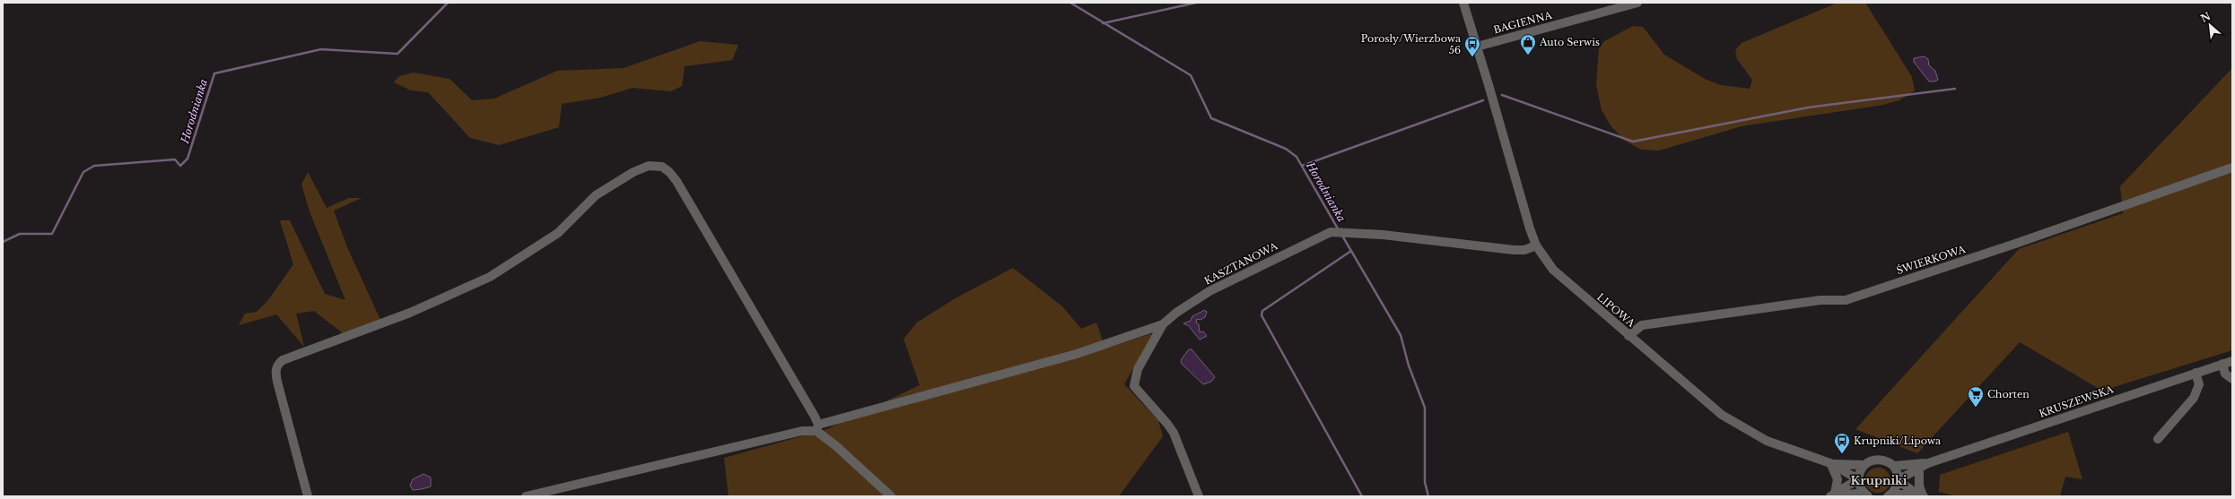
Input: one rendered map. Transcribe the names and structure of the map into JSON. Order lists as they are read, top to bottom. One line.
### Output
{"streets":{"street":["BAGIENNA","ŚWIERKOWA","KASZTANOWA","LIPOWA","KRUSZEWSKA"]},"crossings":[["BAGIENNA","LIPOWA"],["ŚWIERKOWA","LIPOWA"],["KASZTANOWA","LIPOWA"],["LIPOWA","KRUSZEWSKA"]],"districts":["Krupniki"],"water":["Horodnianka"],"places":{"shop":["Auto Serwis"],"bus stop":["Porosły/Wierzbowa 56","Krupniki/Lipowa"],"supermarket":["Chorten"]},"north":"top left"}
